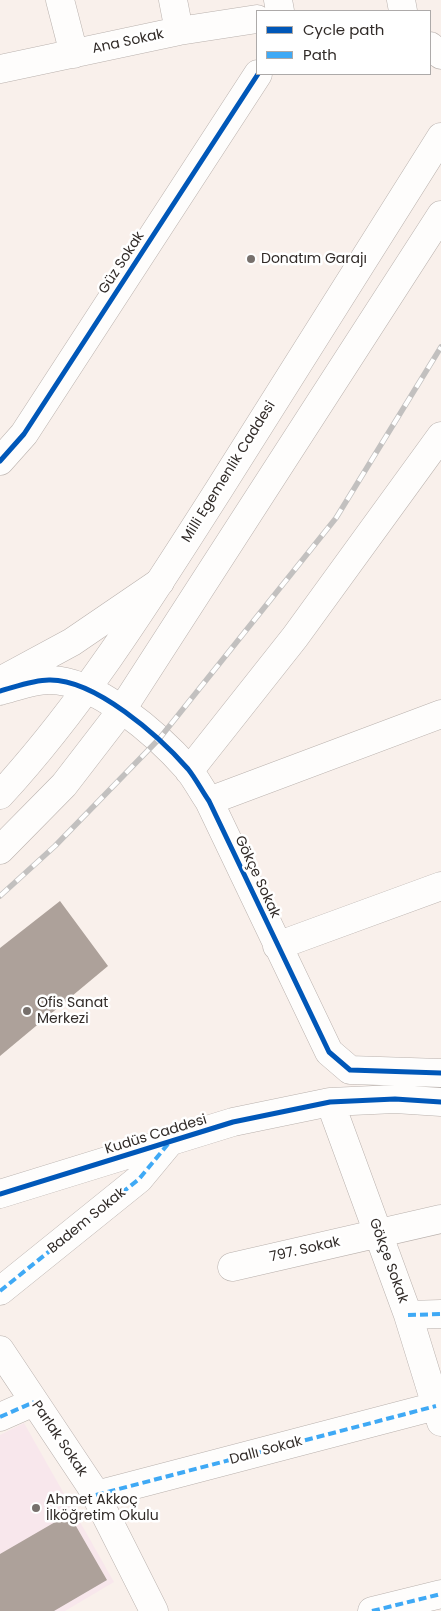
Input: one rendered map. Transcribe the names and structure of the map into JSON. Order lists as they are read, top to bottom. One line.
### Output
{"streets":{"street":["Ana Sokak","Güz Sokak","Milli Egemenlik Caddesi","Gökçe Sokak","Kudüs Caddesi","Badem Sokak","797. Sokak","Parlak Sokak","Dallı Sokak"]},"crossings":[["Milli Egemenlik Caddesi","Gökçe Sokak"],["Gökçe Sokak","Kudüs Caddesi"],["Gökçe Sokak","797. Sokak"],["Gökçe Sokak","Dallı Sokak"],["Kudüs Caddesi","Badem Sokak"],["Parlak Sokak","Dallı Sokak"]],"places":["Donatım Garajı","Ofis Sanat Merkezi","Ahmet Akkoç İlköğretim Okulu"],"legend":["Cycle path","Path"]}
